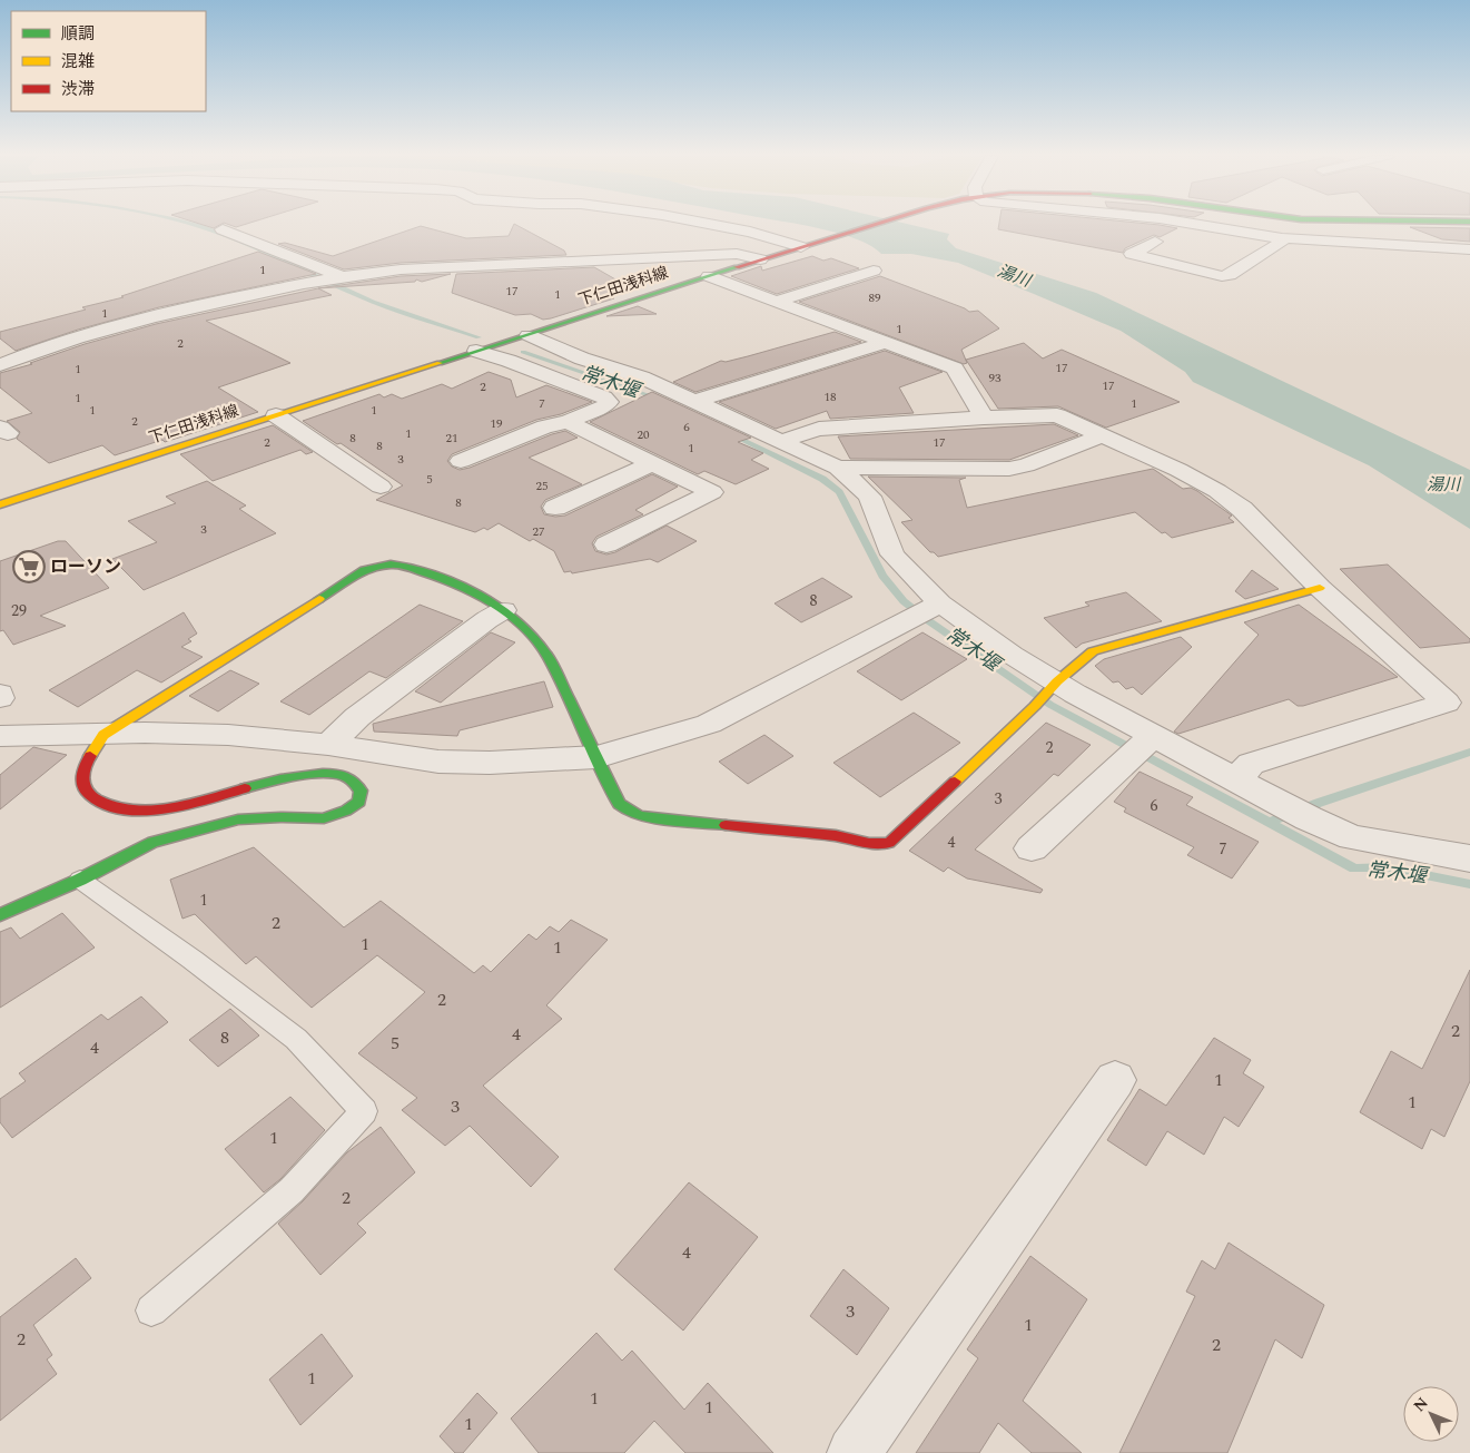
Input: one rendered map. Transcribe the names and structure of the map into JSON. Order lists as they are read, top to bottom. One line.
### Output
{"streets":{"main road":["下仁田浅科線"]},"water":["湯川","常木堰"],"places":{"supermarket":["ローソン"]},"house_numbers":["1","17","1","89","1","1","2","17","1","93","17","2","18","1","7","1","1","1","2","19","6","1","20","8","21","2","17","8","1","3","5","25","8","3","27","8","29","2","3","6","4","7","1","2","1","1","2","2","4","8","5","4","1","1","3","1","2","4","3","1","2","2","1","1","1","1"],"legend":["順調","混雑","渋滞"],"north":"top left"}
